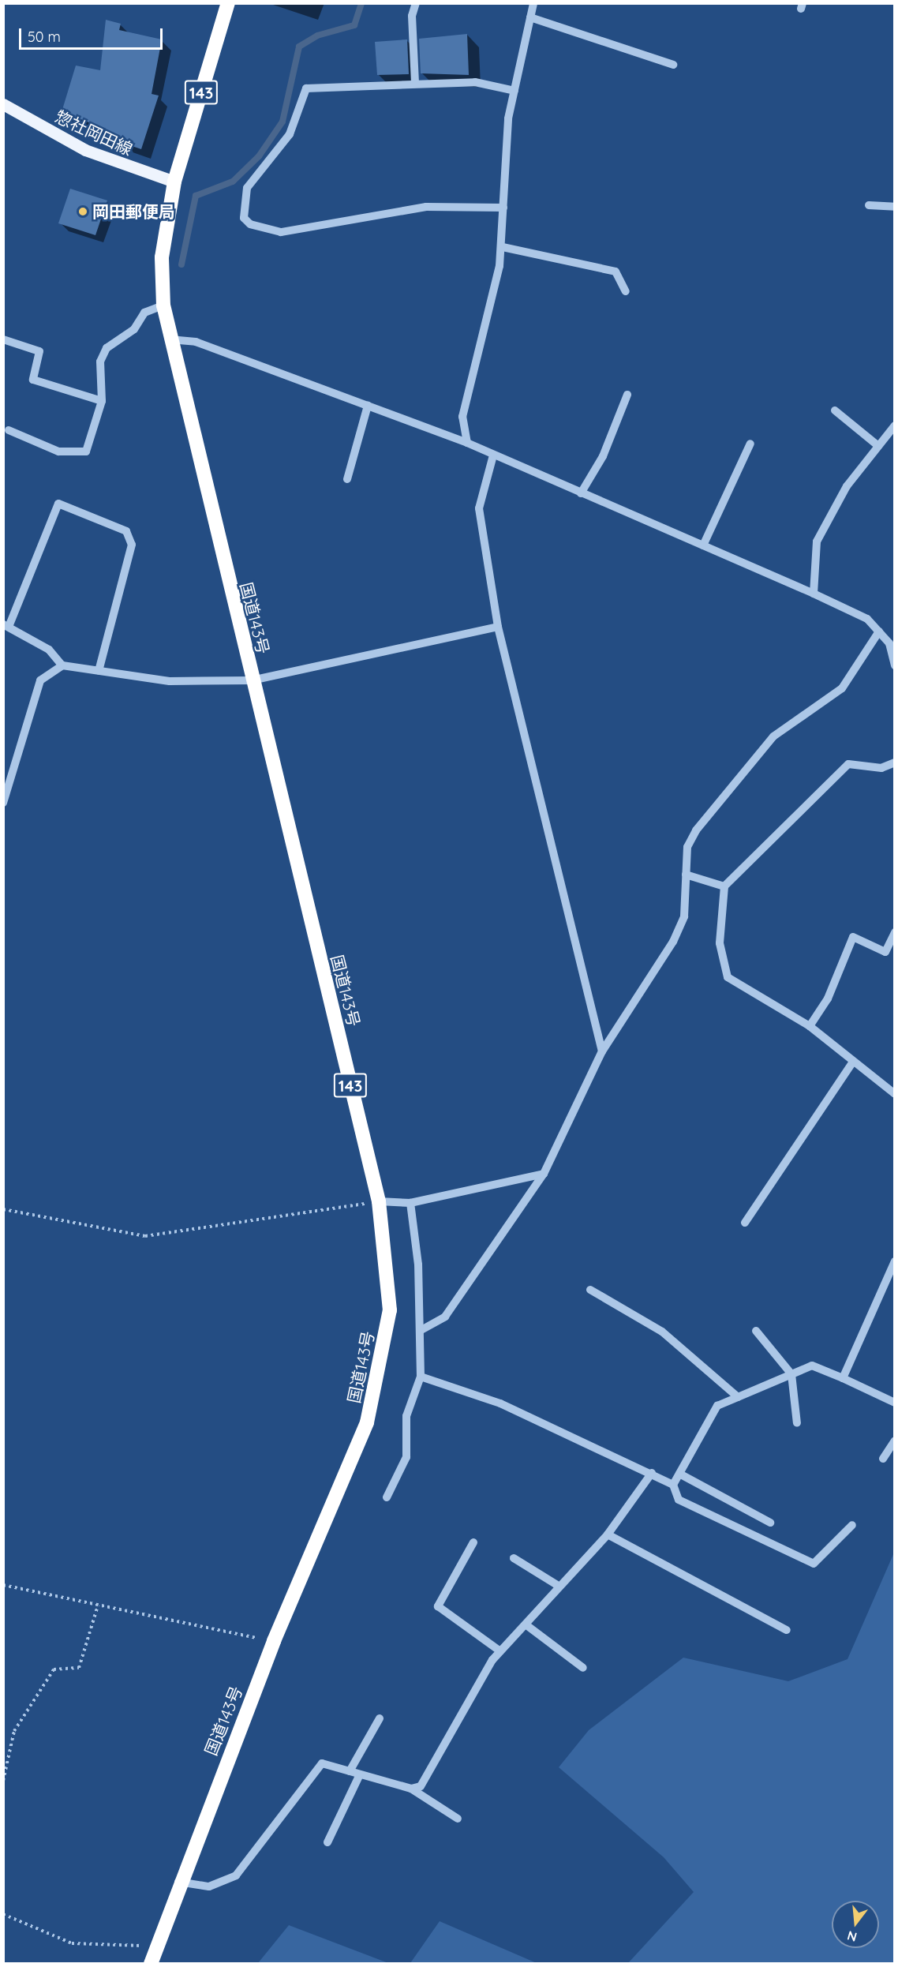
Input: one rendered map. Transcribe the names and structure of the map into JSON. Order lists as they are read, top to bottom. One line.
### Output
{"streets":{"highway":["143","国道143号"],"main road":["惣社岡田線"]},"crossings":[["惣社岡田線","国道143号"]],"places":["岡田郵便局"],"scale_bar":"50 m","north":"bottom"}
